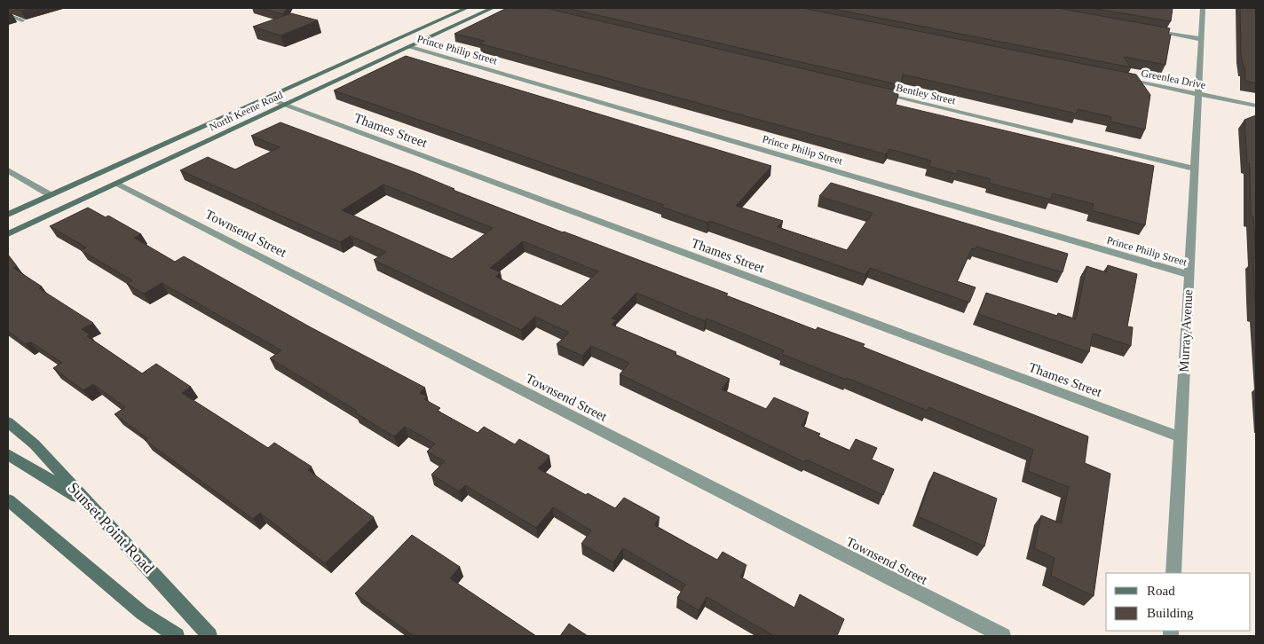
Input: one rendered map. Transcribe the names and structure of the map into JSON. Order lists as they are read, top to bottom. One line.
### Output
{"streets":{"main road":["North Keene Road","Sunset Point Road"],"street":["Prince Philip Street","Greenlea Drive","Bentley Street","Thames Street","Townsend Street","Murray Avenue"]},"crossings":[["Prince Philip Street","North Keene Road"],["Prince Philip Street","Murray Avenue"],["Greenlea Drive","Murray Avenue"],["Bentley Street","Murray Avenue"],["North Keene Road","Thames Street"],["North Keene Road","Townsend Street"],["Thames Street","Murray Avenue"]],"legend":["Road","Building"]}
